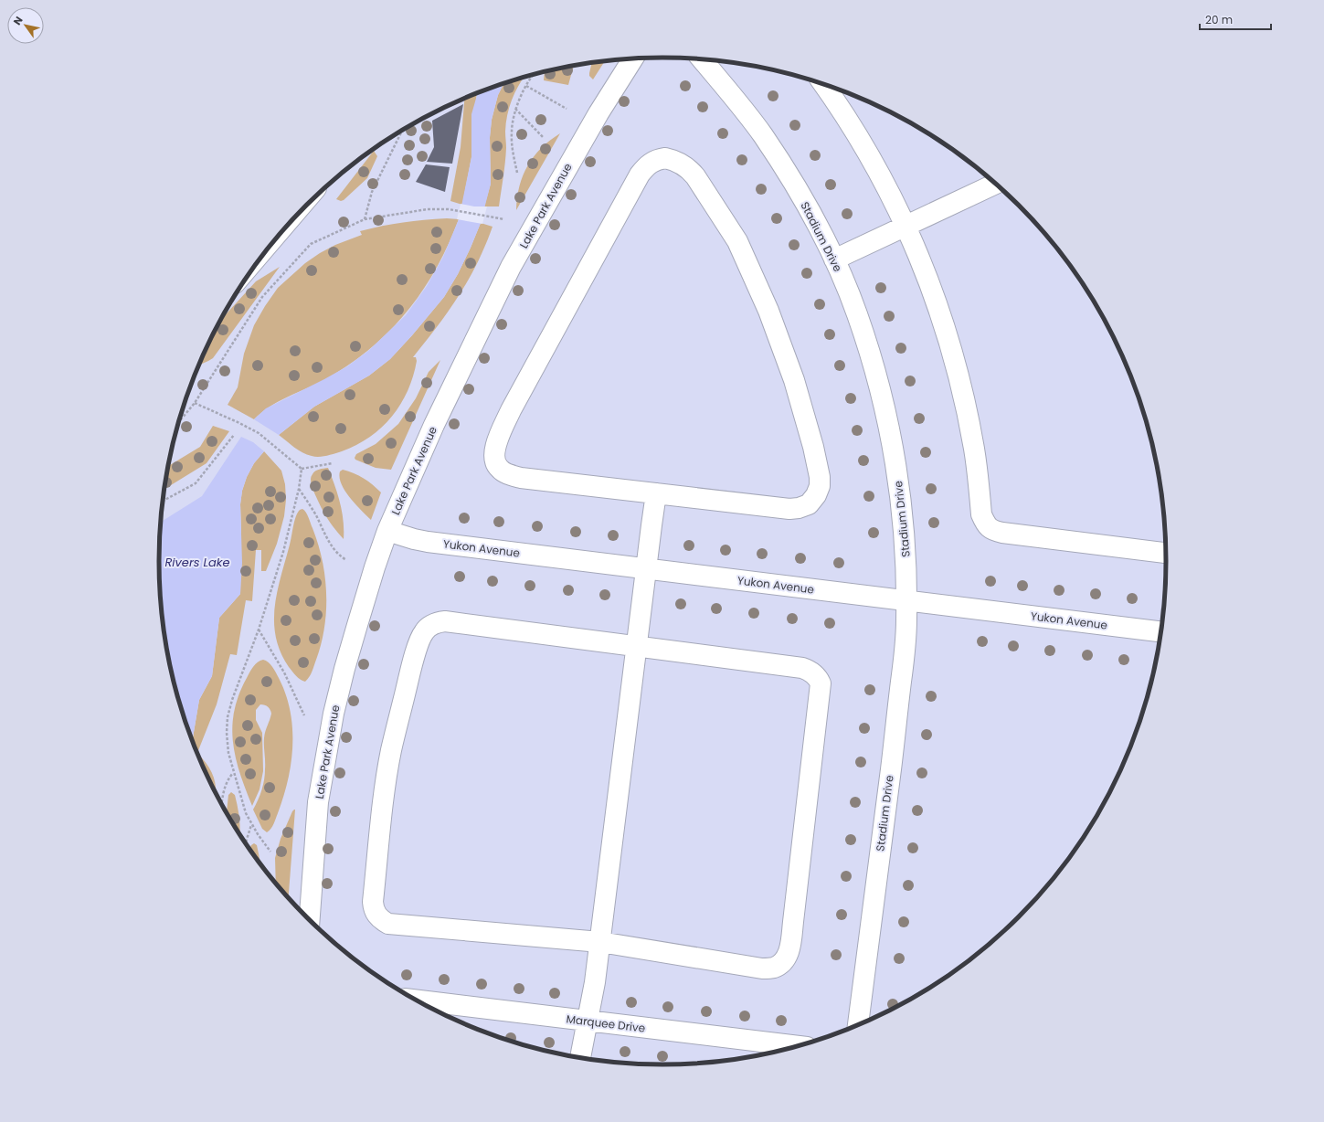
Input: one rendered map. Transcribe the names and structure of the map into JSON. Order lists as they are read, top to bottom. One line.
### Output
{"streets":{"street":["Lake Park Avenue","Stadium Drive","Yukon Avenue","Marquee Drive"]},"crossings":[["Lake Park Avenue","Yukon Avenue"],["Stadium Drive","Yukon Avenue"]],"water":["Rivers Lake"],"scale_bar":"20 m","north":"top left"}
